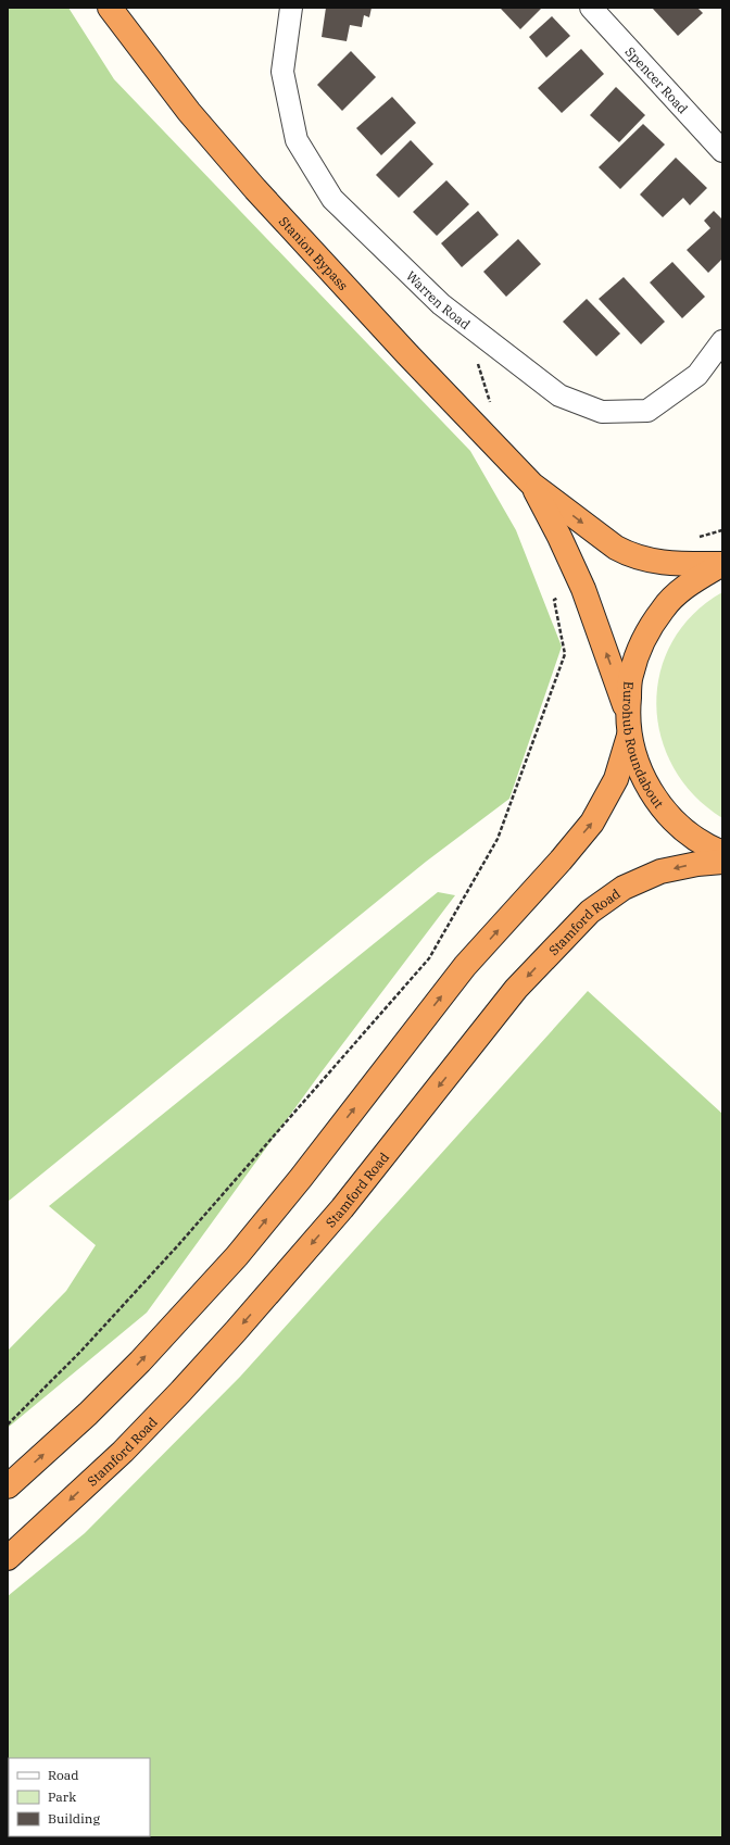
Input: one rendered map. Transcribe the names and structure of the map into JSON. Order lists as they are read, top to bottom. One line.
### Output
{"streets":{"highway":["Stanion Bypass","Eurohub Roundabout","Stamford Road"],"street":["Spencer Road","Warren Road"]},"legend":["Road","Park","Building"]}
